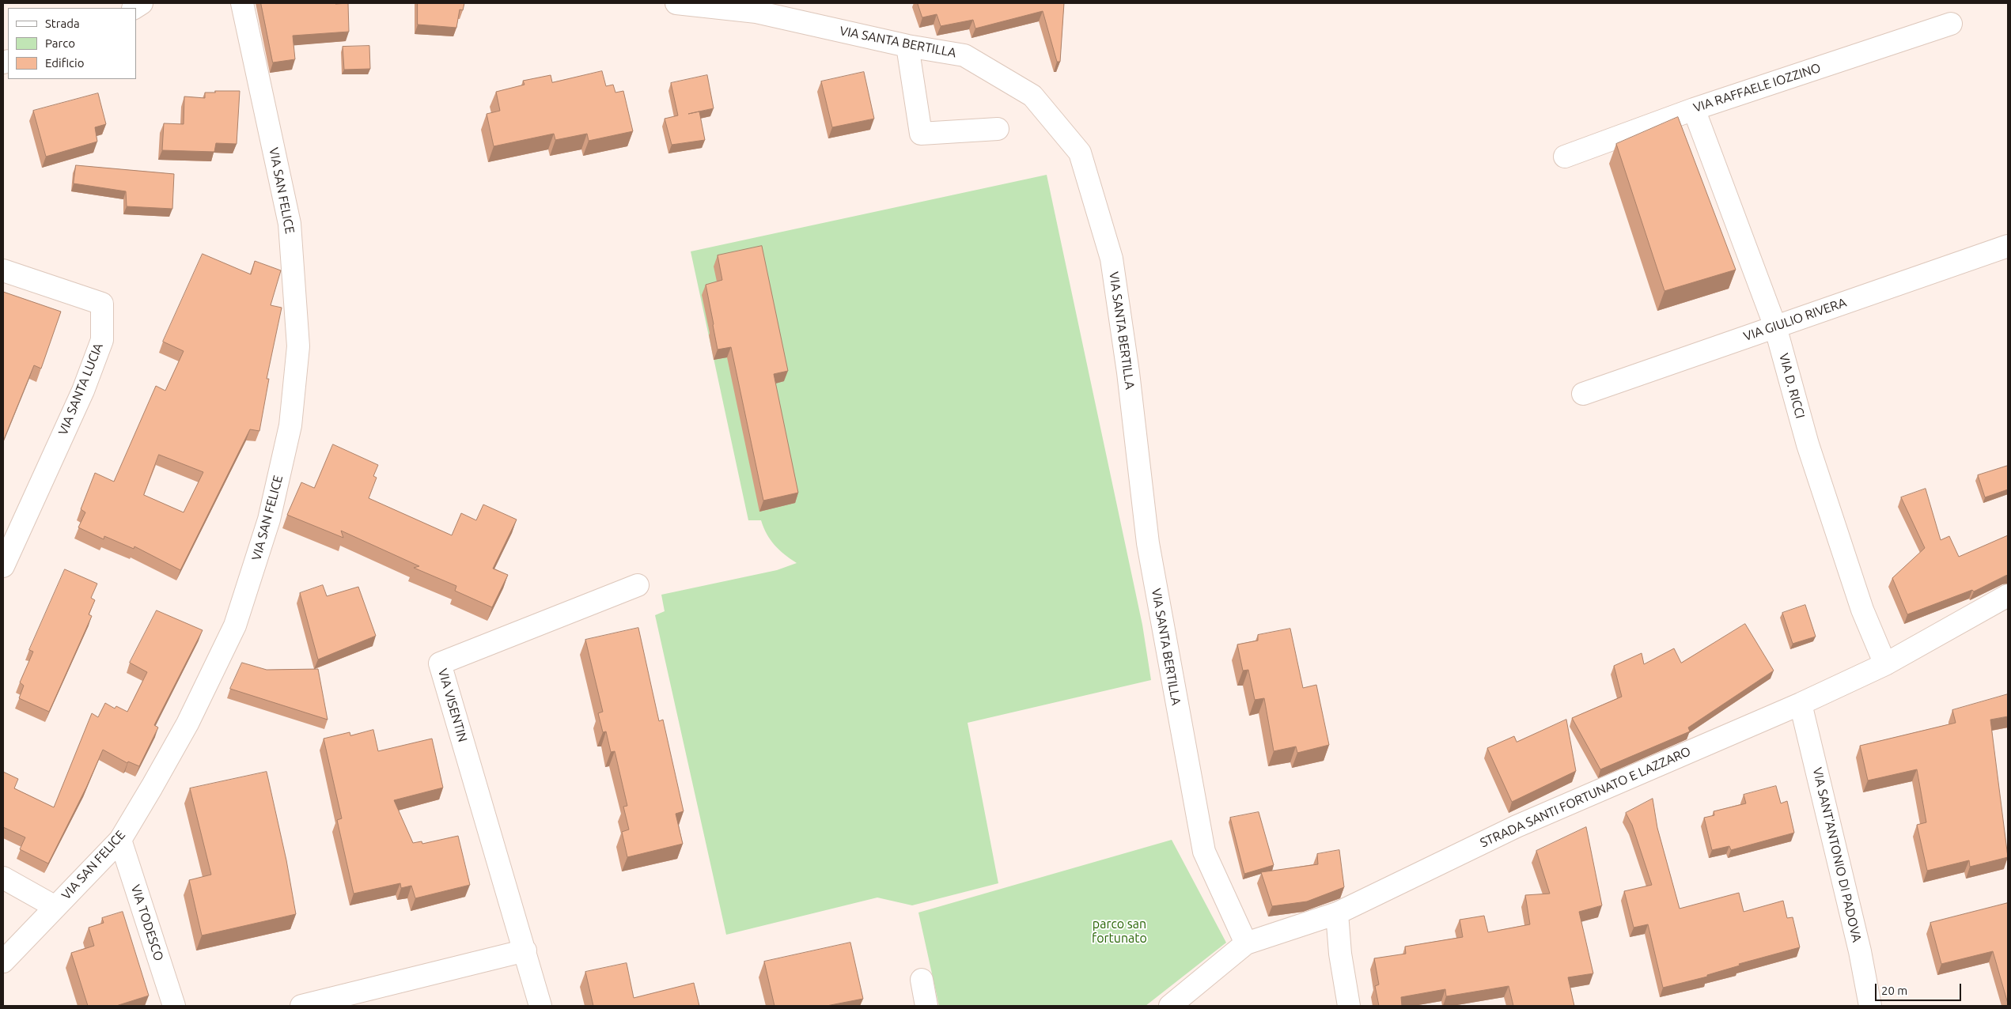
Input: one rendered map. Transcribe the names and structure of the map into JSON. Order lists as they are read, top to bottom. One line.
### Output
{"streets":{"street":["VIA SANTA BERTILLA","VIA RAFFAELE IOZZINO","VIA SAN FELICE","VIA GIULIO RIVERA","VIA D. RICCI","VIA SANTA LUCIA","VIA VISENTIN","STRADA SANTI FORTUNATO E LAZZARO","VIA SANT'ANTONIO DI PADOVA","VIA TODESCO"]},"crossings":[["VIA SANTA BERTILLA","STRADA SANTI FORTUNATO E LAZZARO"],["VIA RAFFAELE IOZZINO","VIA D. RICCI"],["VIA SAN FELICE","VIA TODESCO"],["VIA GIULIO RIVERA","VIA D. RICCI"],["VIA D. RICCI","STRADA SANTI FORTUNATO E LAZZARO"],["STRADA SANTI FORTUNATO E LAZZARO","VIA SANT'ANTONIO DI PADOVA"]],"parks":["parco san fortunato"],"legend":["Strada","Parco","Edificio"],"scale_bar":"20 m"}
